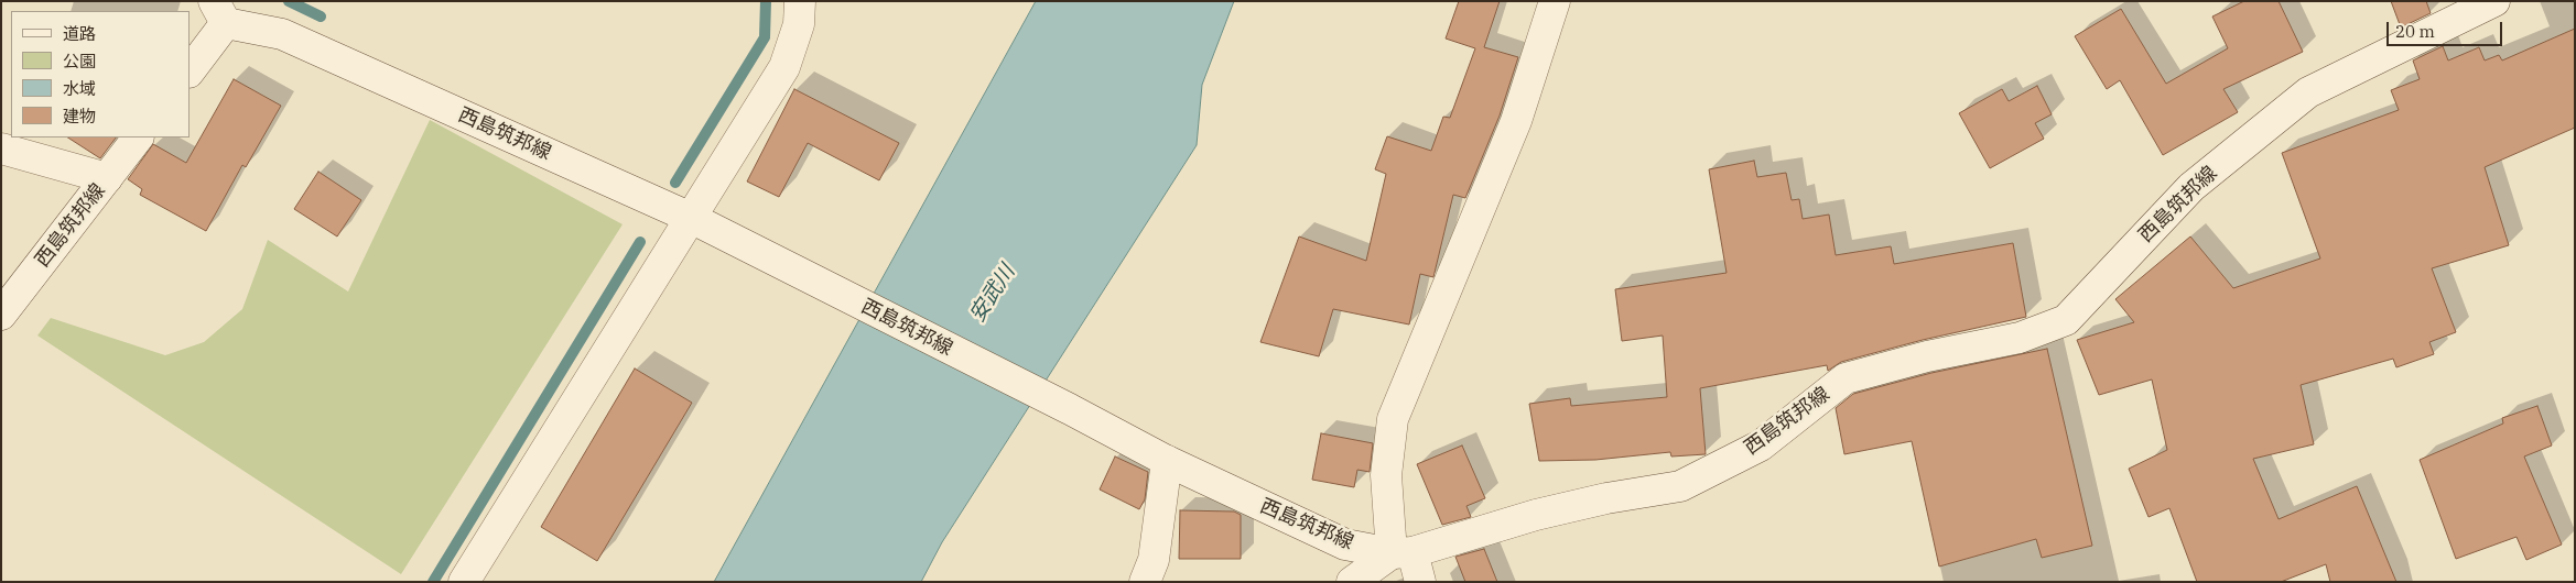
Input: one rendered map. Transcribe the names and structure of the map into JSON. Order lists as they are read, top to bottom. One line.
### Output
{"streets":{"main road":["西島筑邦線"]},"water":["安武川"],"legend":["道路","公園","水域","建物"],"scale_bar":"20 m"}
